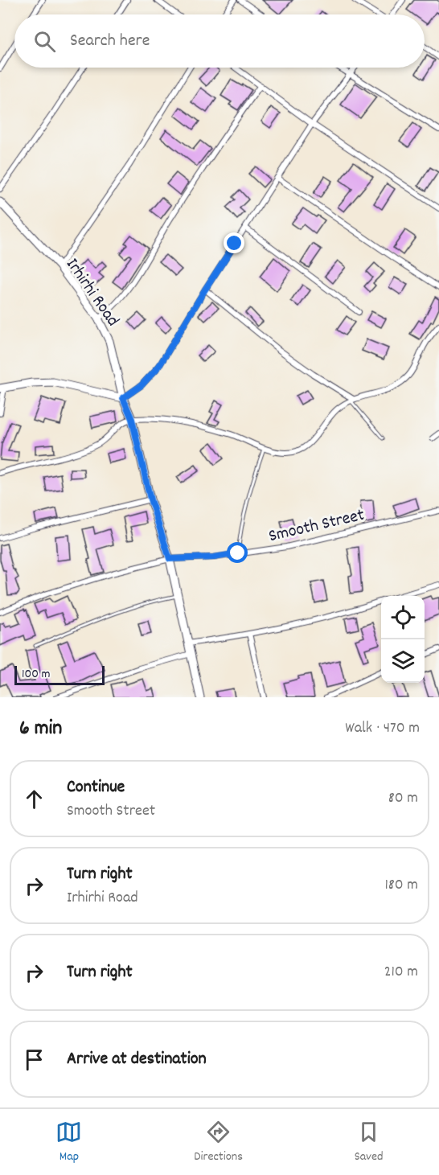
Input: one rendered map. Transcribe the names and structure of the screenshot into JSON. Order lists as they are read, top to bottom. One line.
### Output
{"streets":{"street":["Irhirhi Road","Smooth Street"]},"crossings":[["Irhirhi Road","Smooth Street"]],"scale_bar":"100 m","page":{"search":"Search here","scale":"100 m","heading":["6 min","Walk · 470 m"],"list":[["Continue","Smooth Street","80 m"],["Turn right","Irhirhi Road","180 m"],["Turn right","210 m"],"Arrive at destination"],"nav":["Map","Directions","Saved"]}}
